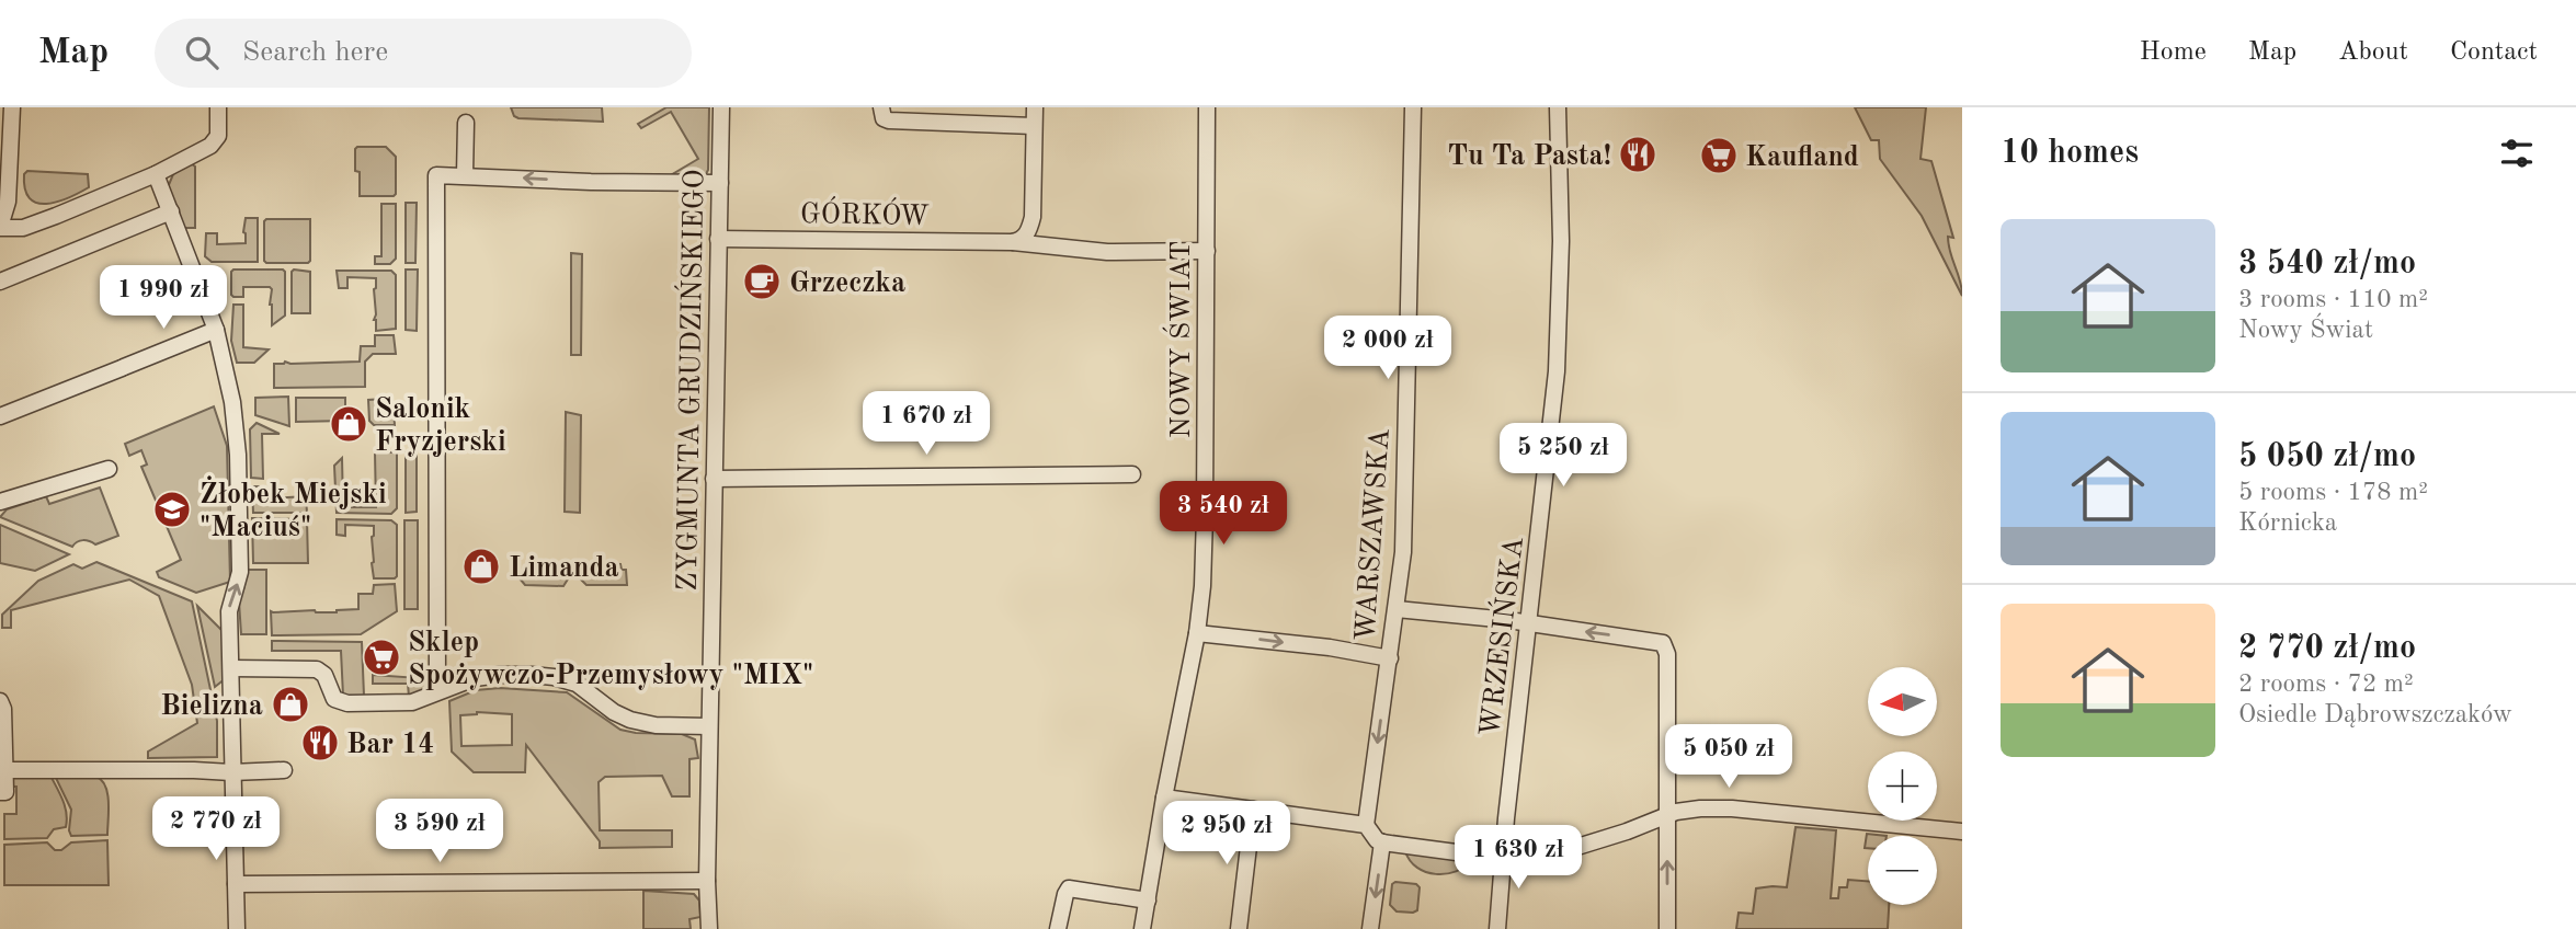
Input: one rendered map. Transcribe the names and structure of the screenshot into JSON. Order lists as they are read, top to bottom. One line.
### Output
{"streets":{"street":["GÓRKÓW","NOWY ŚWIAT","ZYGMUNTA GRUDZIŃSKIEGO","WARSZAWSKA","WRZESIŃSKA"]},"crossings":[["GÓRKÓW","NOWY ŚWIAT"],["GÓRKÓW","ZYGMUNTA GRUDZIŃSKIEGO"]],"places":{"restaurant":["Tu Ta Pasta!","Bar 14"],"supermarket":["Kaufland","Sklep Spożywczo-Przemysłowy \"MIX\""],"cafe":["Grzeczka"],"shop":["Salonik Fryzjerski","Limanda","Bielizna"],"school or university":["Żłobek Miejski \"Maciuś\""]},"north":"left","page":{"header":"Map","search":"Search here","nav":["Home","Map","About","Contact"],"heading":"10 homes","list":[{"name":"3 540 zł/mo","note":"3 rooms · 110 m² · Nowy Świat"},{"name":"5 050 zł/mo","note":"5 rooms · 178 m² · Kórnicka"},{"name":"2 770 zł/mo","note":"2 rooms · 72 m² · Osiedle Dąbrowszczaków"}],"price":["1 990 zł","2 000 zł","1 670 zł","5 250 zł","3 540 zł","5 050 zł","2 770 zł","3 590 zł","2 950 zł","1 630 zł"],"map_buttons":["+","−"]}}
